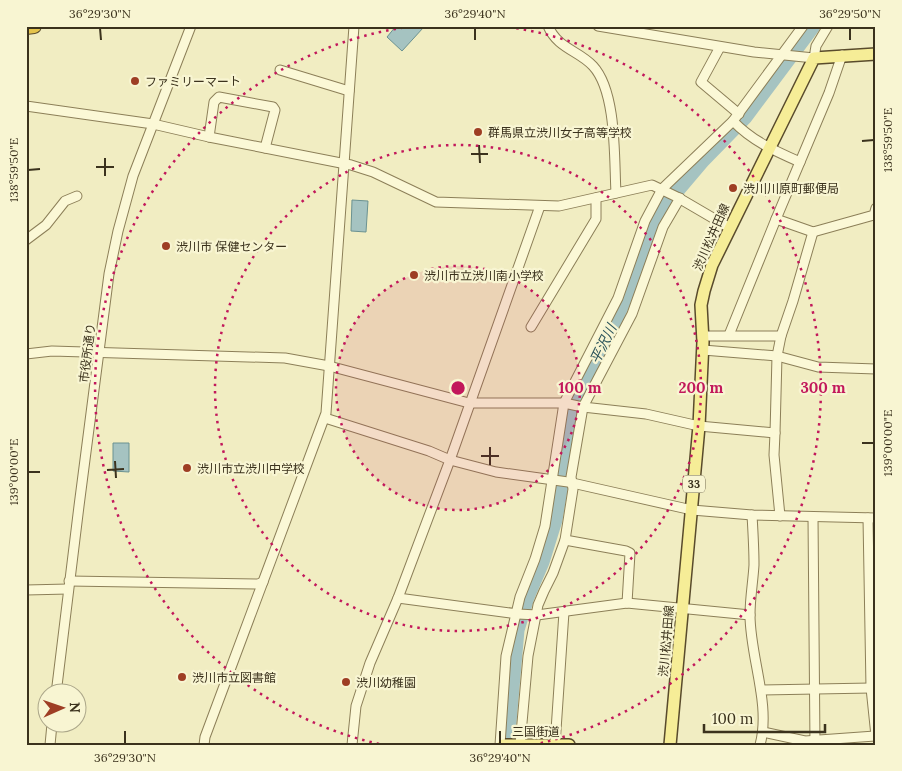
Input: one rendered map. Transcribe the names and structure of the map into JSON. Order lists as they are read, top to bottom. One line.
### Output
{"streets":{"main road":["渋川松井田線","33","三国街道"],"street":["市役所通り"]},"water":["平沢川"],"places":["ファミリーマート","群馬県立渋川女子高等学校","渋川川原町郵便局","渋川市 保健センター","渋川市立渋川南小学校","渋川市立渋川中学校","渋川市立図書館","渋川幼稚園"],"scale_bar":"100 m","north":"right","coordinates":["36°29'30\"N","36°29'40\"N","36°29'50\"N","138°59'50\"E","139°00'00\"E"],"rings":["100 m","200 m","300 m"]}
